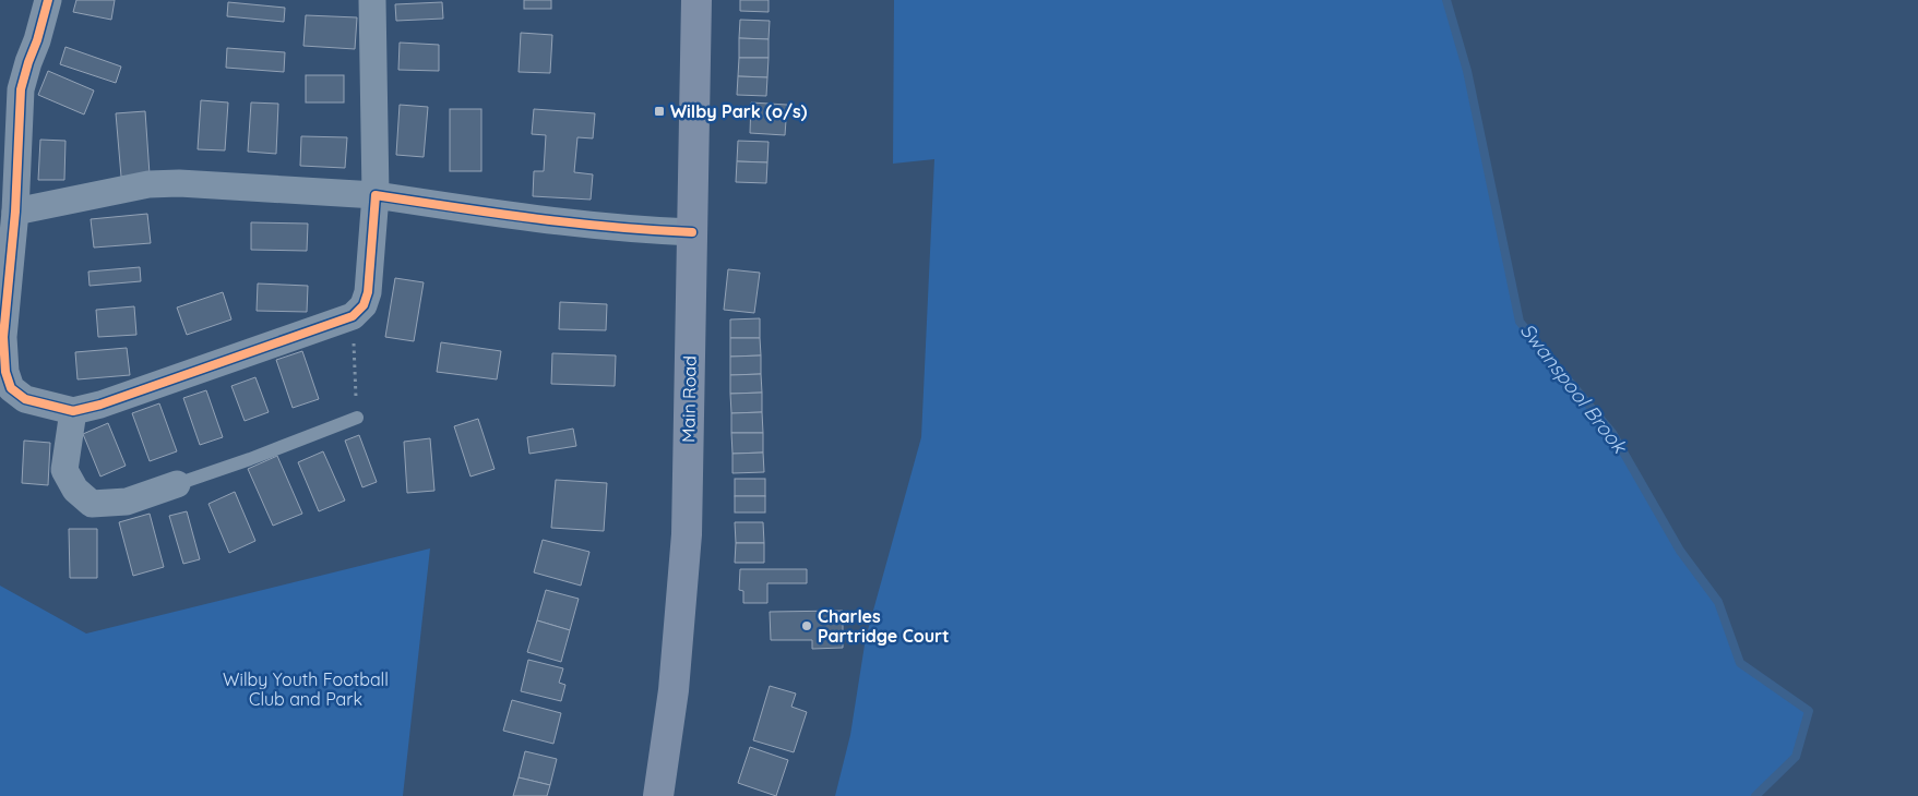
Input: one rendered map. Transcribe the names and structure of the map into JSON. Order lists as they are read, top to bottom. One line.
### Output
{"streets":{"main road":["Main Road"]},"water":["Swanspool Brook"],"parks":["Wilby Youth Football Club and Park"],"places":{"transit":["Wilby Park (o/s)"],"other":["Charles Partridge Court"]}}
